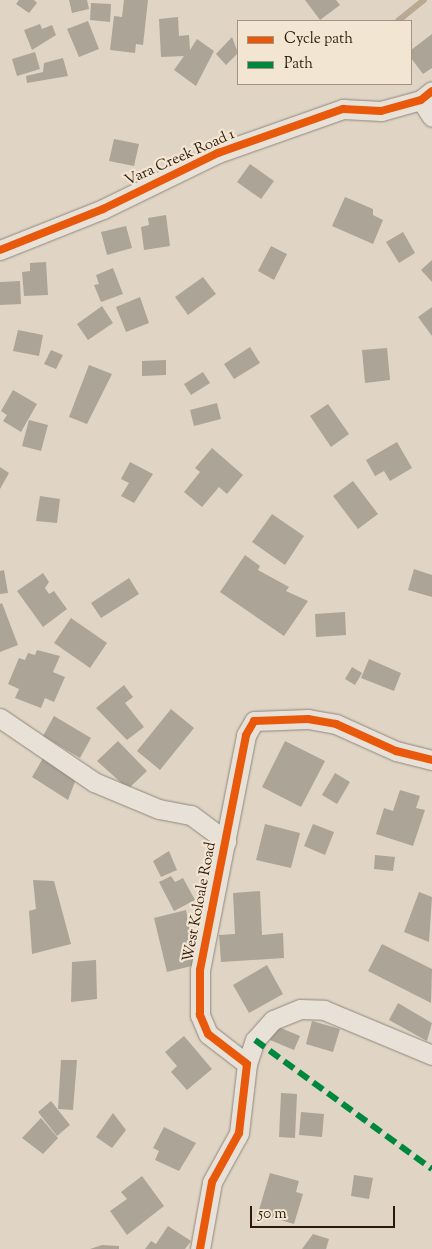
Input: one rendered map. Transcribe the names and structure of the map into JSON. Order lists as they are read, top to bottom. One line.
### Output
{"streets":{"street":["Vara Creek Road 1","West Koloale Road"]},"legend":["Cycle path","Path"],"scale_bar":"50 m"}
